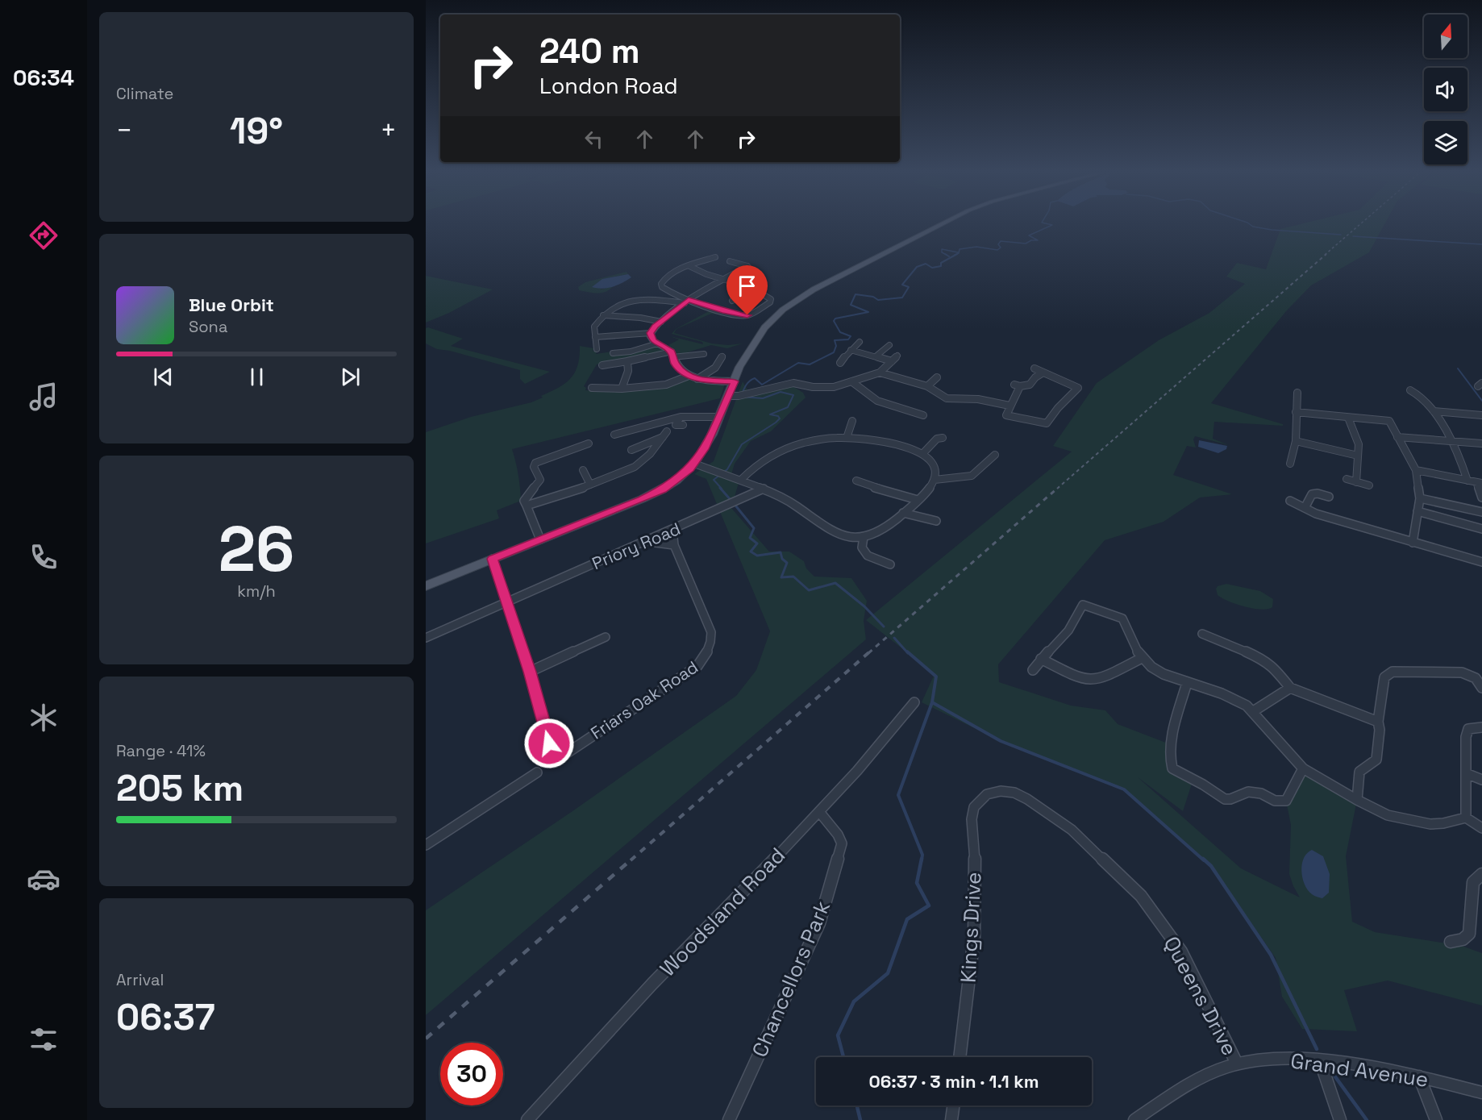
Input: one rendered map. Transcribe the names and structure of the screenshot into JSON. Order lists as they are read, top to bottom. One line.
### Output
{"streets":{"street":["Priory Road","Friars Oak Road","Woodsland Road","Kings Drive","Chancellors Park","Queens Drive","Grand Avenue"]},"crossings":[["Priory Road","Friars Oak Road"],["Woodsland Road","Chancellors Park"],["Kings Drive","Queens Drive"],["Queens Drive","Grand Avenue"]],"north":"top","page":{"tabs":"06:34","tile":["Climate",["26","km/h"],["Range · 41%","205 km"],["Arrival","06:37"]],"turn":["240 m","London Road"],"heat":["−","19°","+"],"song":["Blue Orbit","Sona"],"limit":"30","trip":"06:37 · 3 min · 1.1 km"}}
